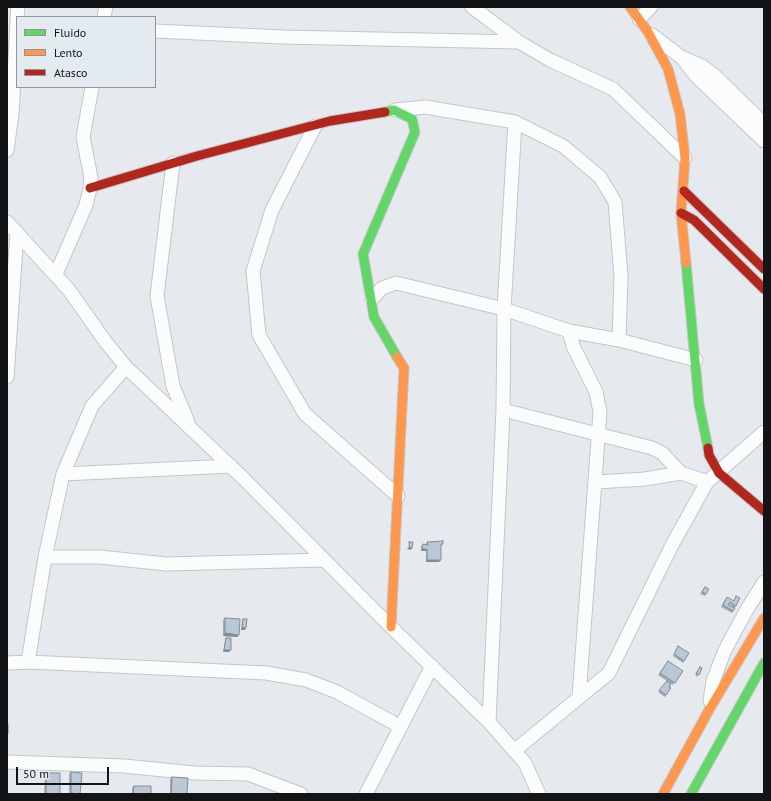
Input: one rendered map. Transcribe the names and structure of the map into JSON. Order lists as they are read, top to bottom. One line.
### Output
{"legend":["Fluido","Lento","Atasco"],"scale_bar":"50 m"}
